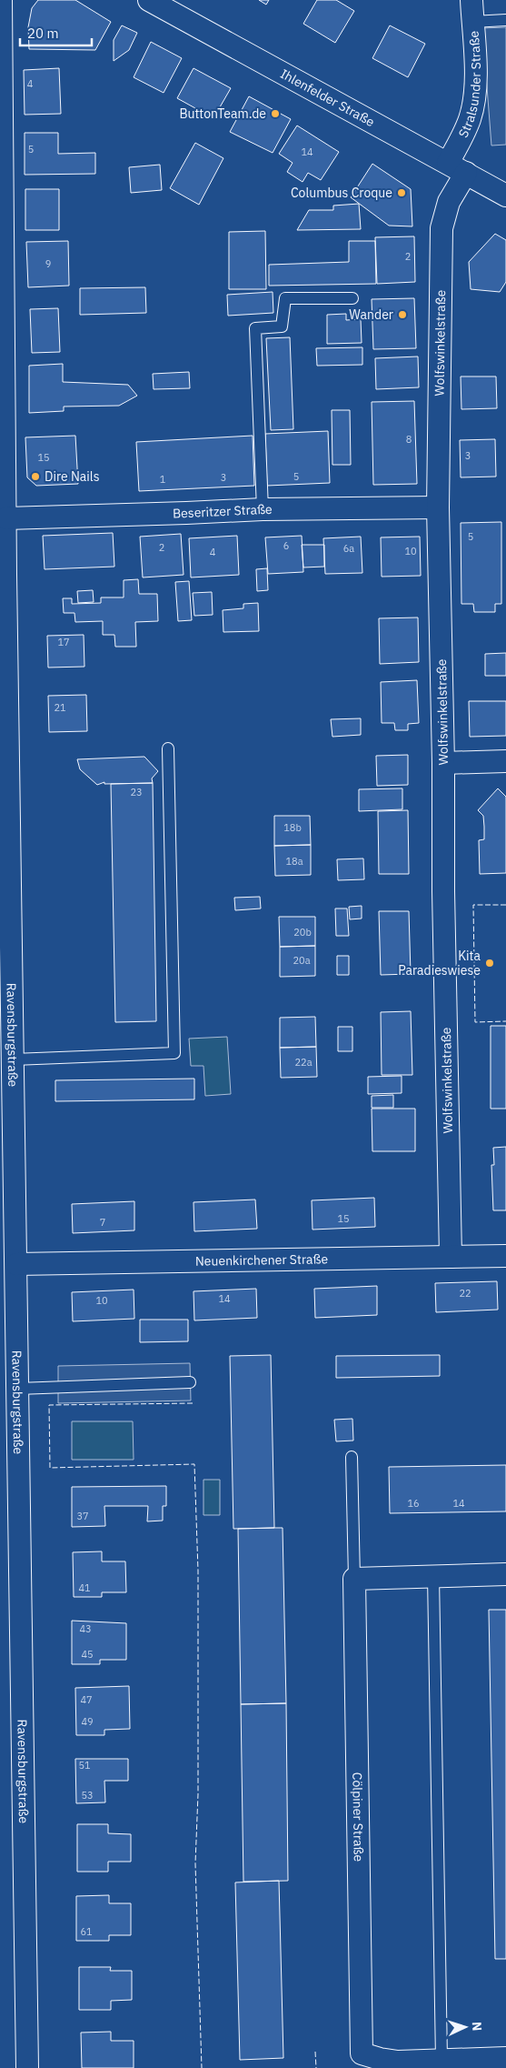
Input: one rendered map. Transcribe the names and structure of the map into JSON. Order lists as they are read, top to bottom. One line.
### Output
{"streets":{"street":["Stralsunder Straße","Ihlenfelder Straße","Wolfswinkelstraße","Beseritzer Straße","Ravensburgstraße","Neuenkirchener Straße","Cölpiner Straße"]},"crossings":[["Stralsunder Straße","Ihlenfelder Straße"],["Ihlenfelder Straße","Wolfswinkelstraße"],["Wolfswinkelstraße","Beseritzer Straße"],["Wolfswinkelstraße","Neuenkirchener Straße"],["Beseritzer Straße","Ravensburgstraße"],["Ravensburgstraße","Neuenkirchener Straße"]],"places":["ButtonTeam.de","Columbus Croque","Wander","Dire Nails","Kita Paradieswiese"],"house_numbers":["4","5","14","2","9","8","3","15","5","3","1","5","6","2","6a","10","4","17","21","23","18b","18a","20b","20a","22a","15","7","22","14","10","16","14","37","41","43","45","47","49","51","53","61"],"scale_bar":"20 m","north":"right"}
